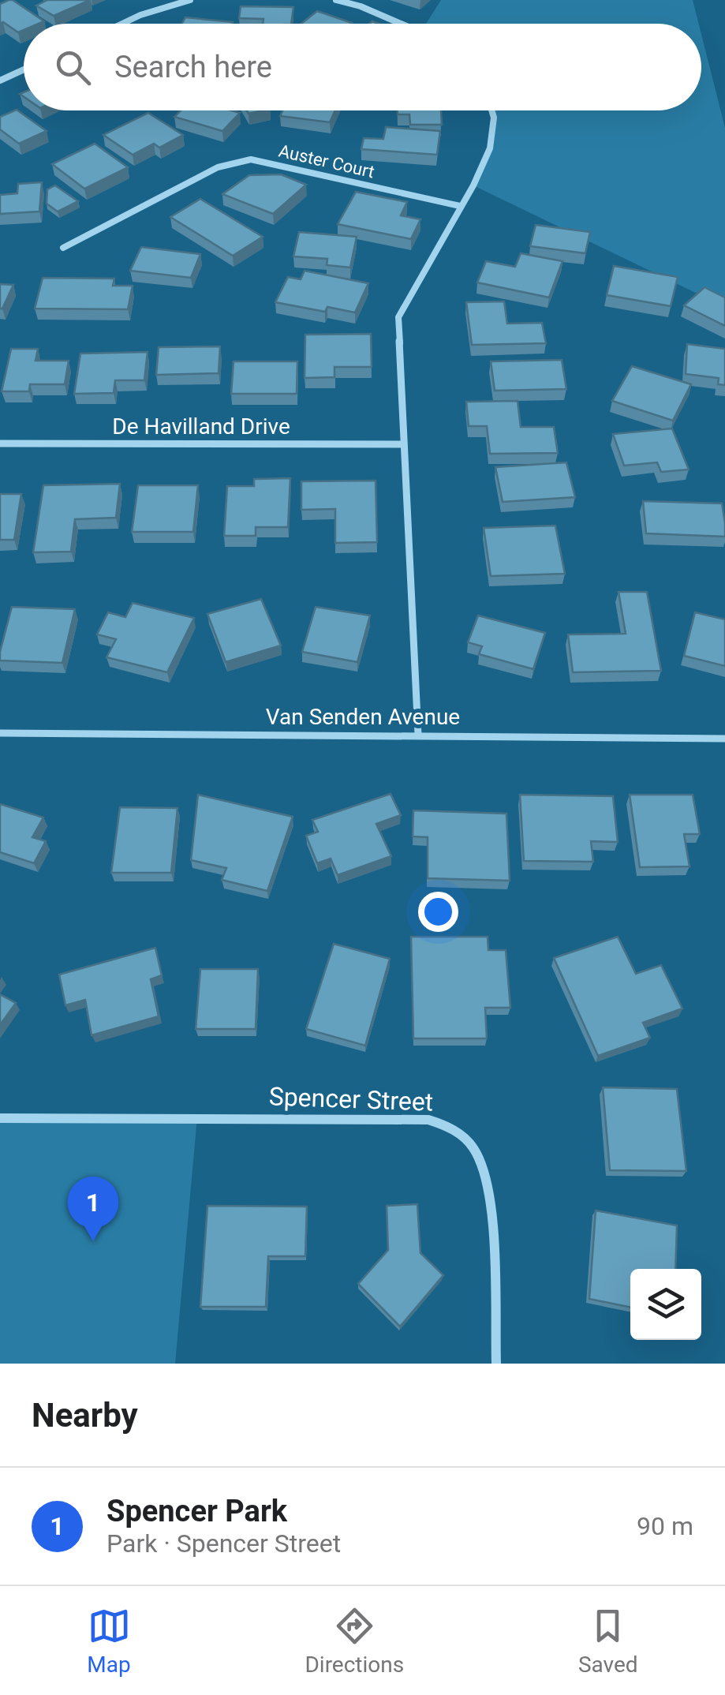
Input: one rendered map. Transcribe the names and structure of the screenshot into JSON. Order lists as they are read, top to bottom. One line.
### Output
{"streets":{"street":["Auster Court","De Havilland Drive","Van Senden Avenue","Spencer Street"]},"page":{"search":"Search here","pins":"1","heading":"Nearby","list":[{"mark":"1","name":"Spencer Park","note":"Park · Spencer Street","value":"90 m"}],"nav":["Map","Directions","Saved"]}}
